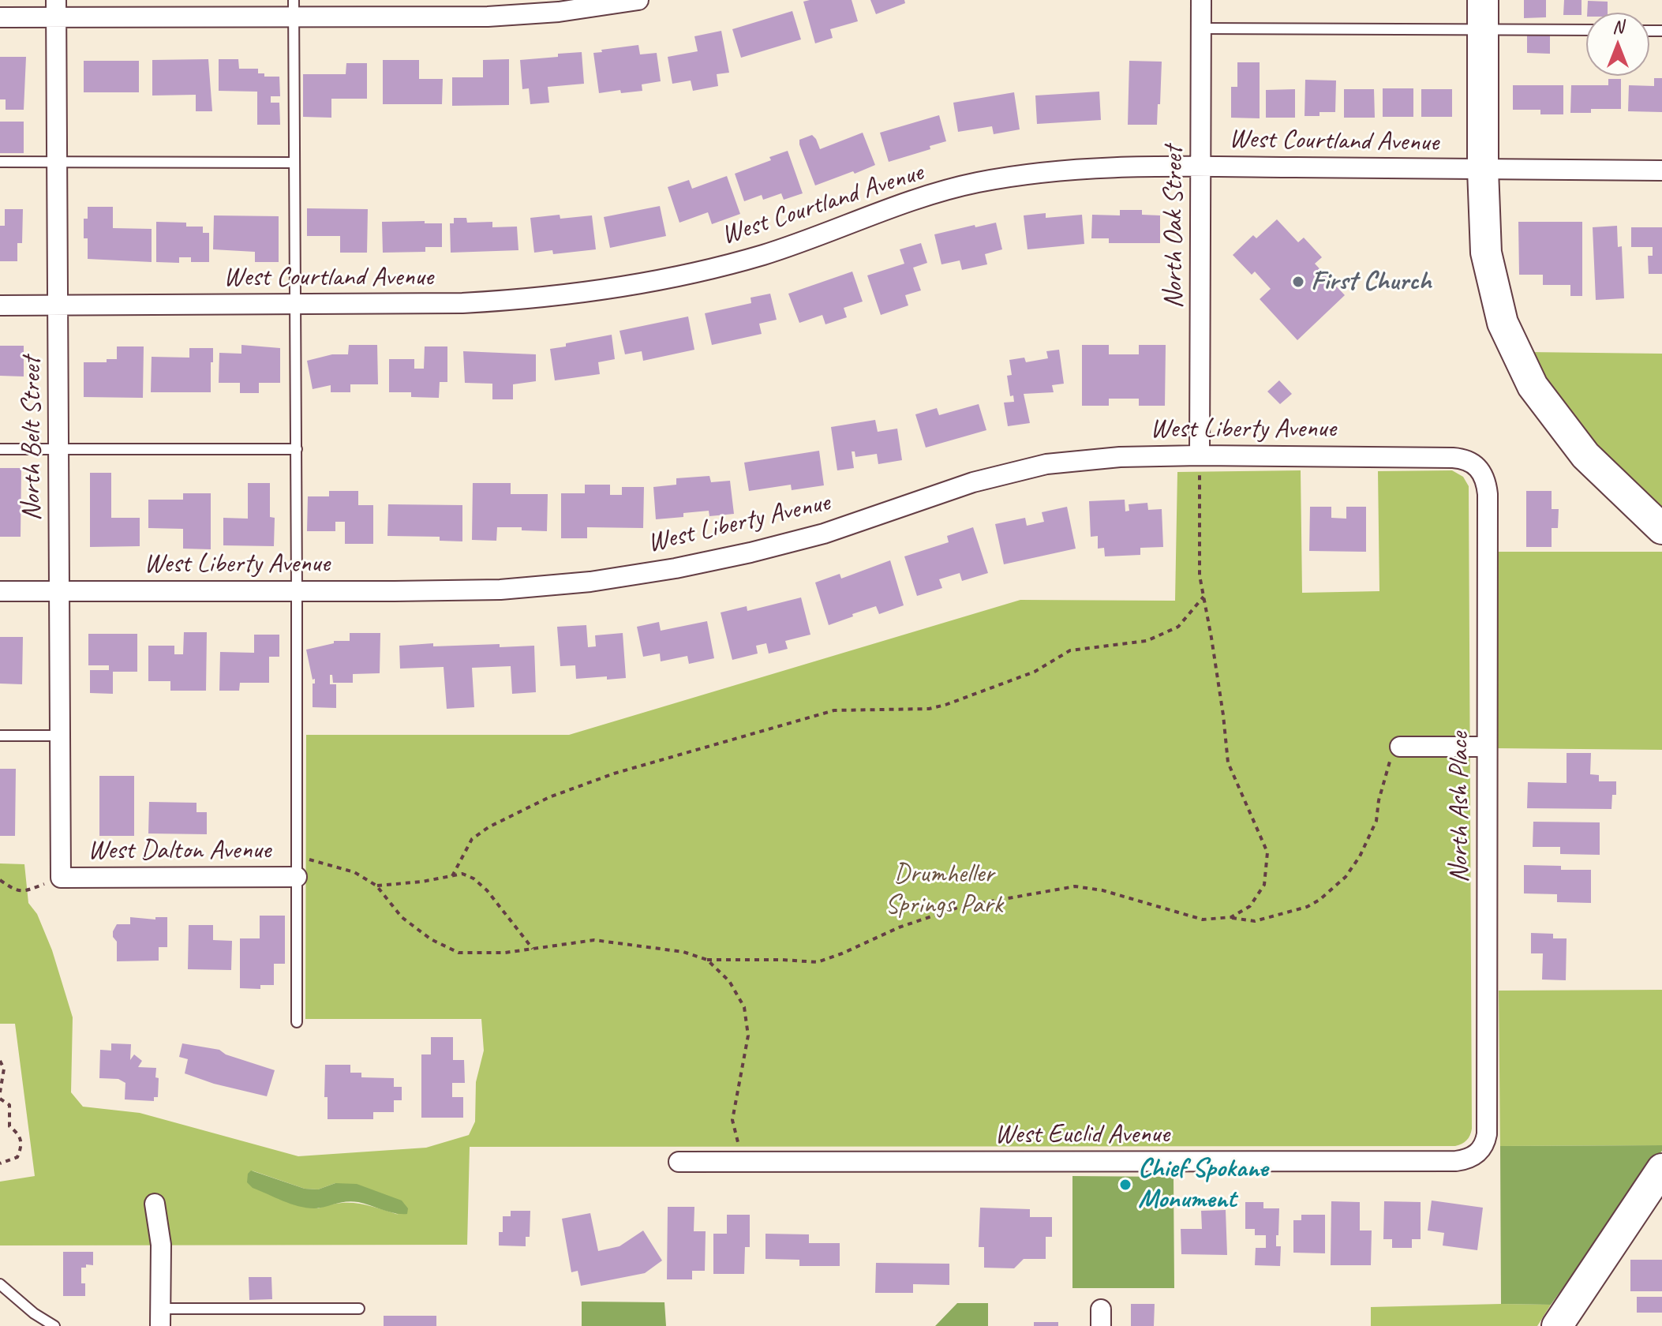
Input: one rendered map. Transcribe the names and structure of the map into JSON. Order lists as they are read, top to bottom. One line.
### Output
{"streets":{"street":["West Courtland Avenue","North Oak Street","West Liberty Avenue","North Belt Street","North Ash Place","West Dalton Avenue","West Euclid Avenue"]},"crossings":[["West Courtland Avenue","North Oak Street"],["West Courtland Avenue","North Belt Street"],["North Oak Street","West Liberty Avenue"],["West Liberty Avenue","North Belt Street"],["West Liberty Avenue","North Ash Place"],["North Belt Street","West Dalton Avenue"],["North Ash Place","West Euclid Avenue"]],"parks":["Drumheller Springs Park"],"places":["First Church","Chief Spokane Monument"],"north":"top"}
